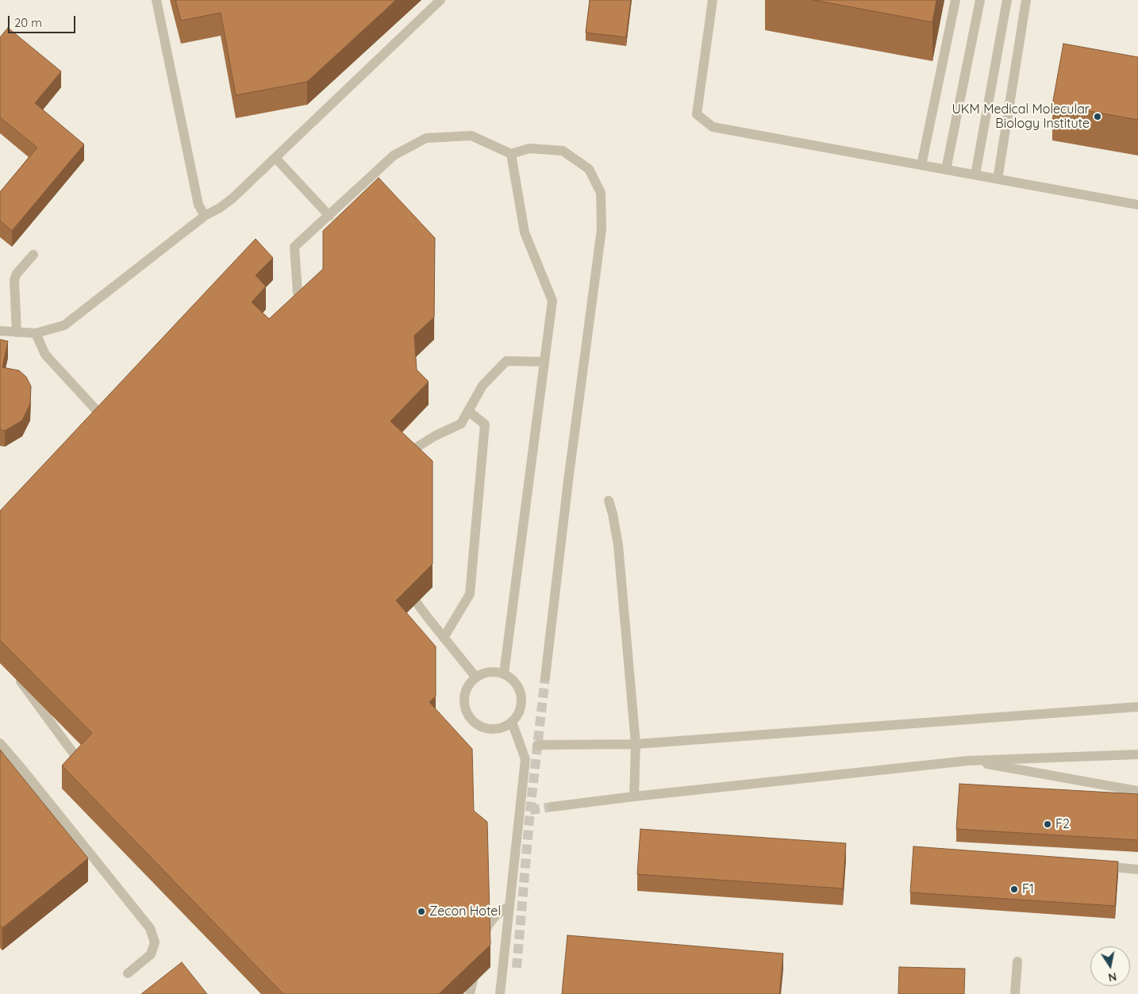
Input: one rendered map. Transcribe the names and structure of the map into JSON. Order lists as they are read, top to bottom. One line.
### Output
{"places":["UKM Medical Molecular Biology Institute","F2","F1","Zecon Hotel"],"scale_bar":"20 m","north":"bottom"}
